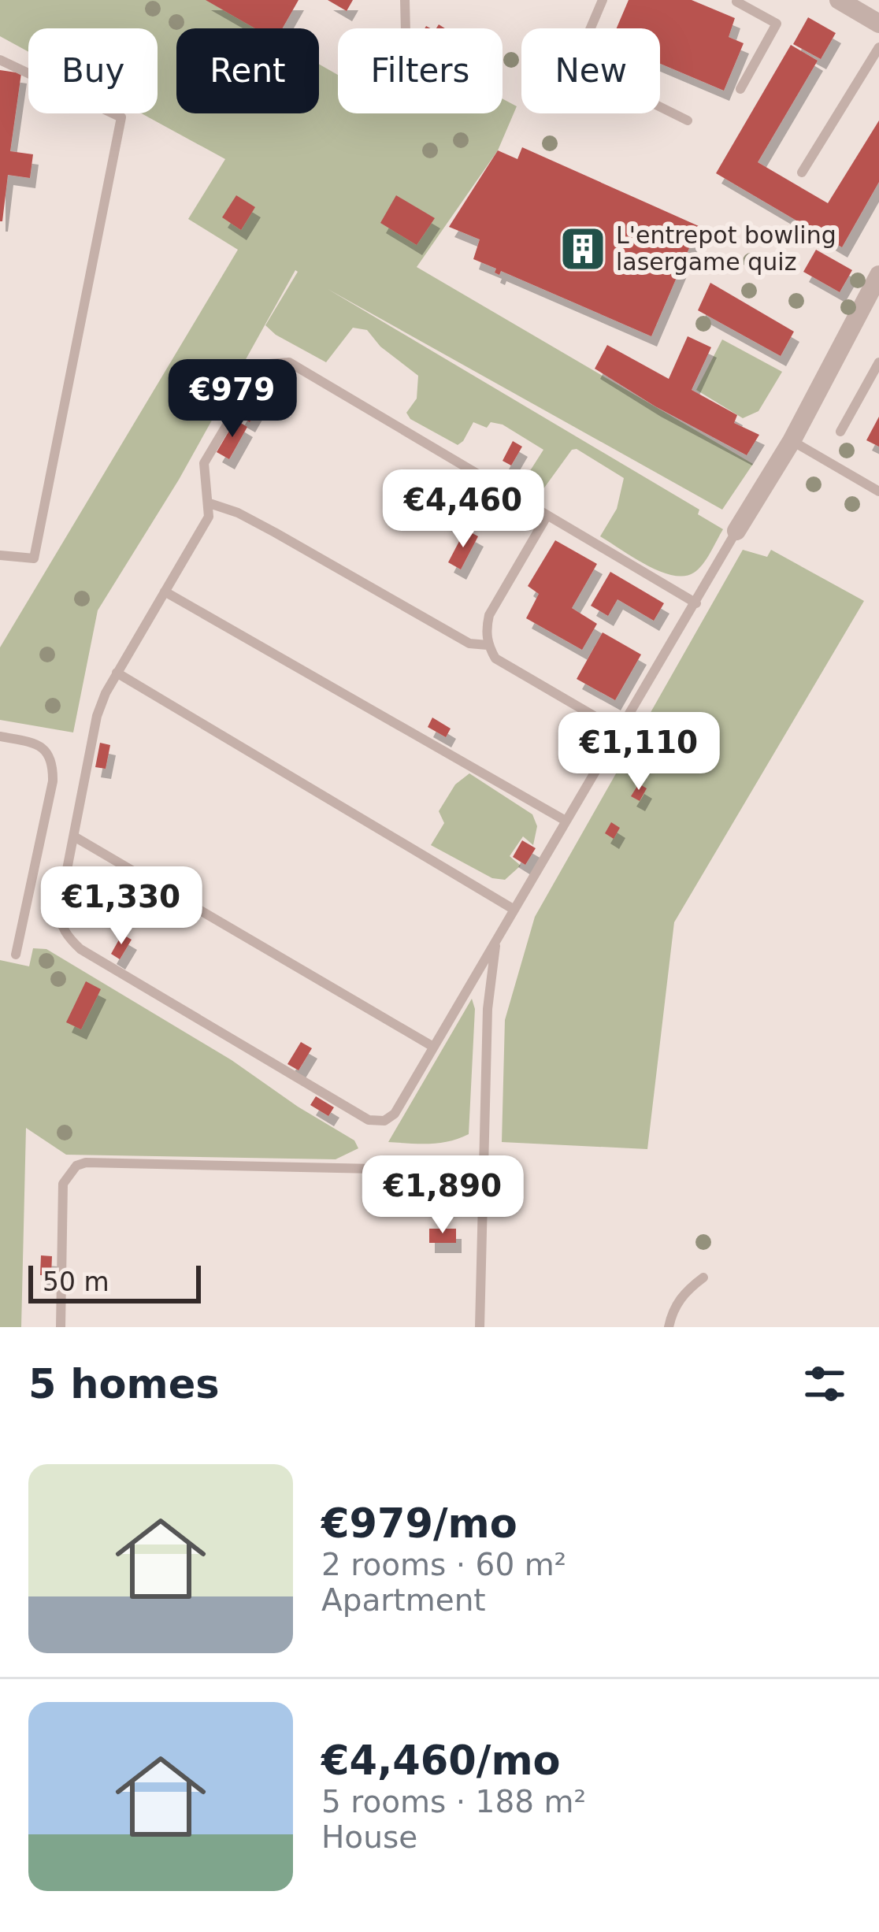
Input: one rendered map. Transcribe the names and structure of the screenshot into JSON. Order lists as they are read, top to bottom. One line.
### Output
{"places":{"building":["L'entrepot bowling lasergame quiz"]},"scale_bar":"50 m","page":{"chip":["Buy","Rent","Filters","New"],"price":["€979","€4,460","€1,110","€1,330","€1,890"],"scale":"50 m","heading":"5 homes","list":[{"name":"€979/mo","note":"2 rooms · 60 m² · Apartment"},{"name":"€4,460/mo","note":"5 rooms · 188 m² · House"}]}}
